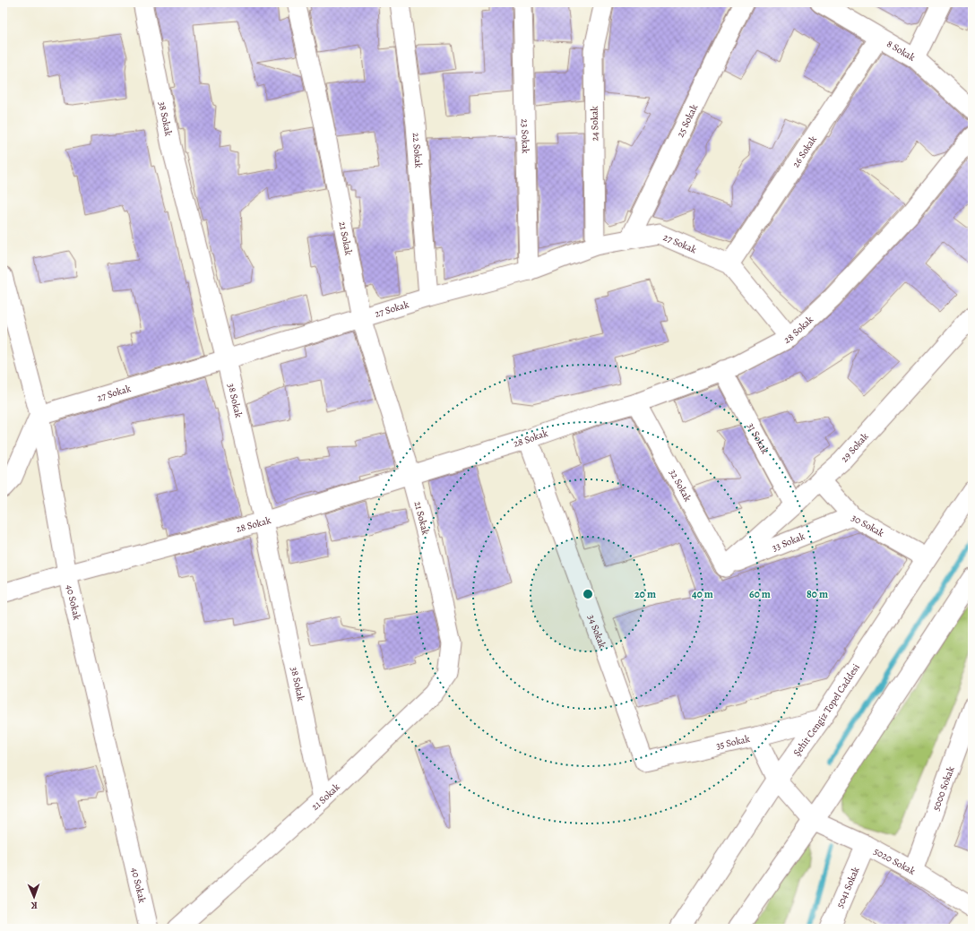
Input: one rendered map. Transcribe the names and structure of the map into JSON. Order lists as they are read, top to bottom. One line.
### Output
{"streets":{"main road":["Şehit Cengiz Topel Caddesi"],"street":["8 Sokak","38 Sokak","25 Sokak","24 Sokak","23 Sokak","22 Sokak","26 Sokak","21 Sokak","27 Sokak","28 Sokak","31 Sokak","29 Sokak","32 Sokak","30 Sokak","33 Sokak","40 Sokak","34 Sokak","35 Sokak","5000 Sokak","5020 Sokak","5041 Sokak"]},"crossings":[["8 Sokak","26 Sokak"],["38 Sokak","21 Sokak"],["38 Sokak","27 Sokak"],["38 Sokak","28 Sokak"],["25 Sokak","27 Sokak"],["24 Sokak","27 Sokak"],["23 Sokak","27 Sokak"],["22 Sokak","27 Sokak"],["26 Sokak","27 Sokak"],["21 Sokak","27 Sokak"],["21 Sokak","28 Sokak"],["27 Sokak","28 Sokak"],["27 Sokak","40 Sokak"],["28 Sokak","31 Sokak"],["28 Sokak","32 Sokak"],["28 Sokak","40 Sokak"],["28 Sokak","34 Sokak"],["31 Sokak","29 Sokak"],["29 Sokak","32 Sokak"],["29 Sokak","30 Sokak"],["29 Sokak","33 Sokak"],["32 Sokak","33 Sokak"],["30 Sokak","33 Sokak"],["30 Sokak","Şehit Cengiz Topel Caddesi"],["34 Sokak","35 Sokak"],["Şehit Cengiz Topel Caddesi","35 Sokak"],["5000 Sokak","5020 Sokak"],["5020 Sokak","5041 Sokak"]],"north":"bottom","rings":["20 m","40 m","60 m","80 m"]}
